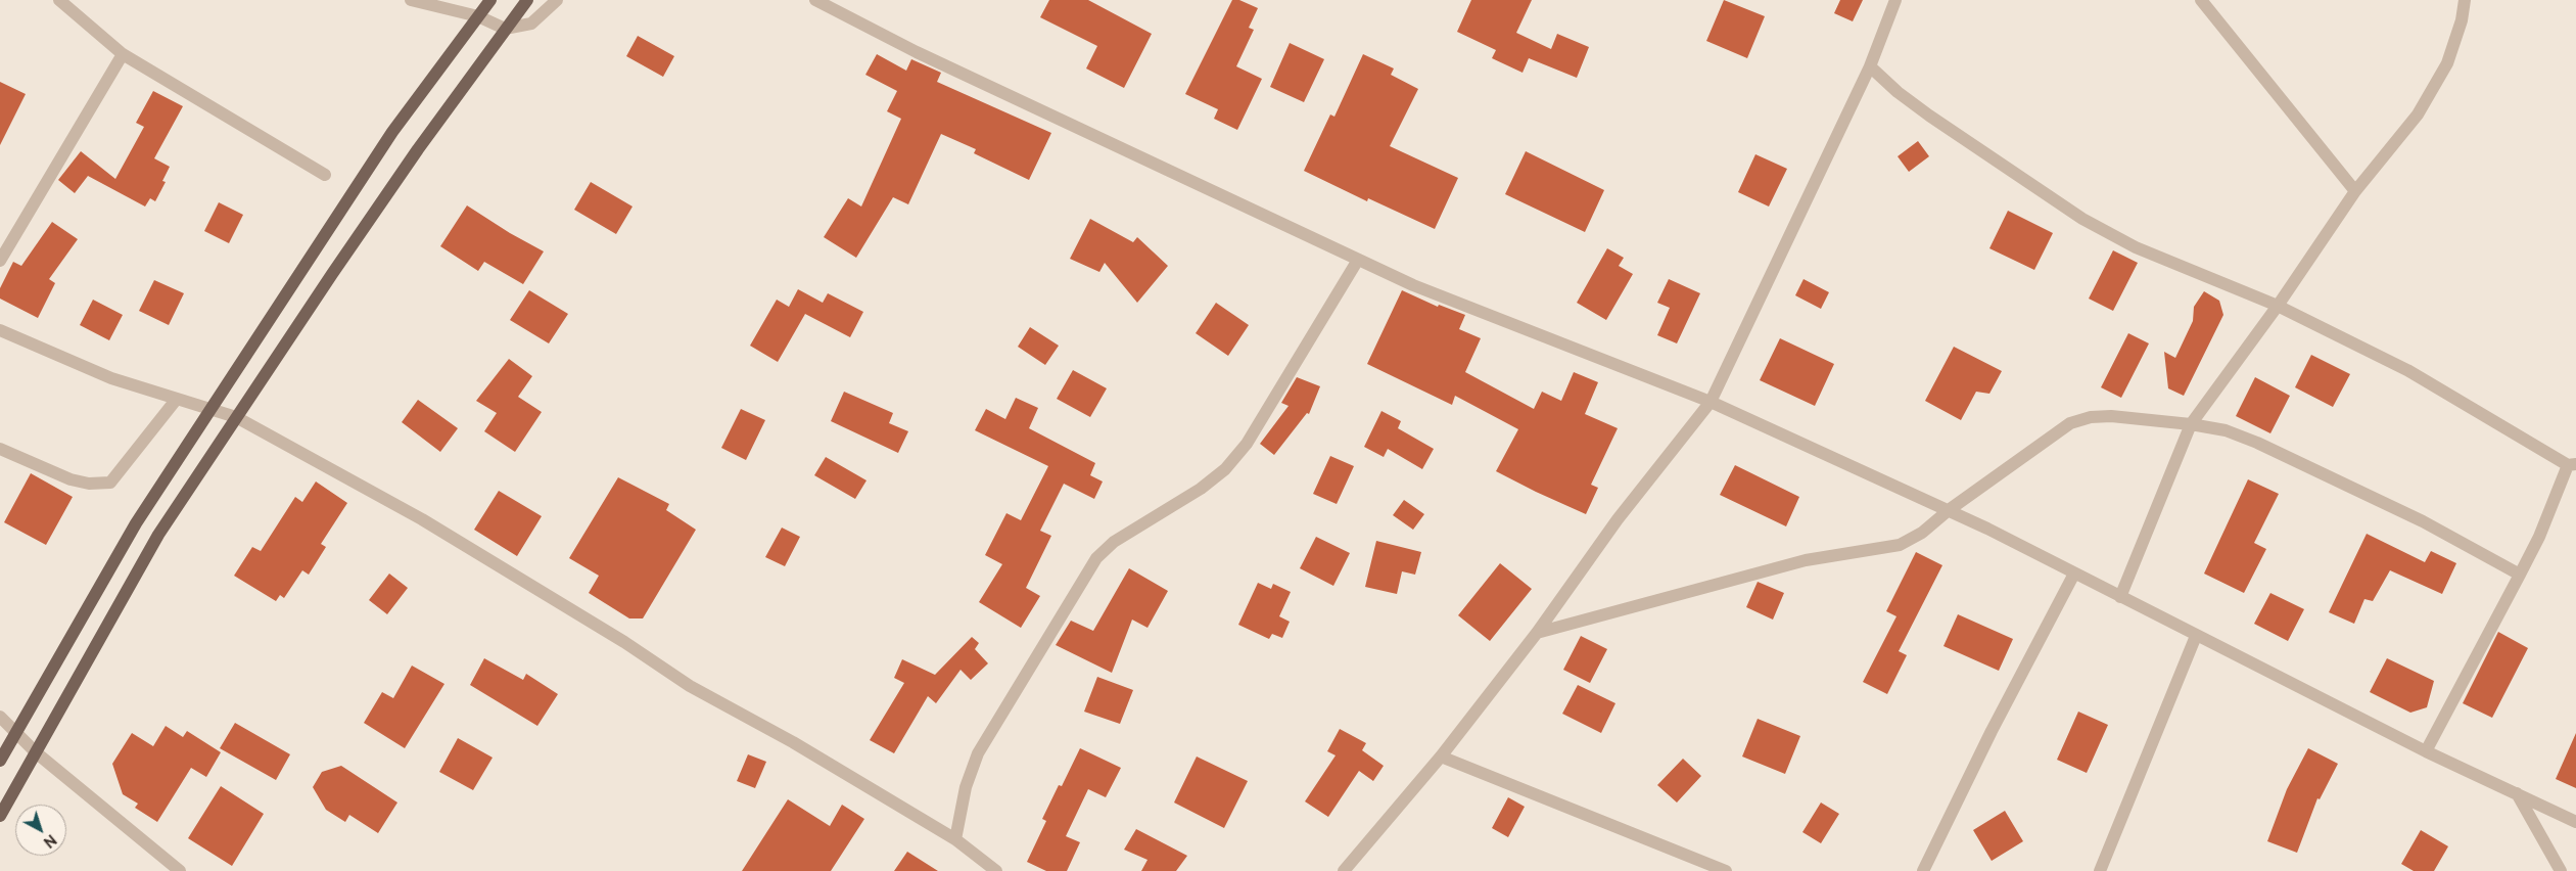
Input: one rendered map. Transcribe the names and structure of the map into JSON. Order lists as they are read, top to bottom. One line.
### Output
{"north":"bottom right"}
